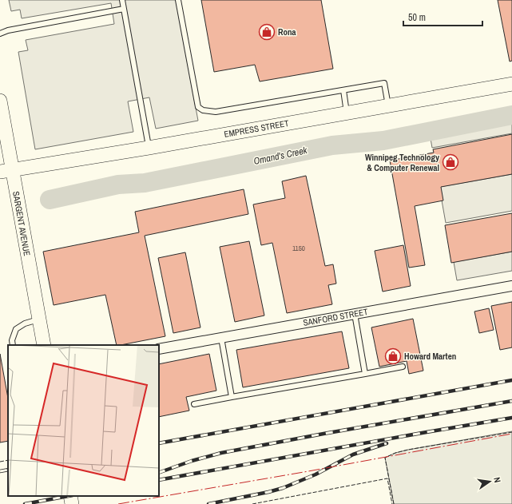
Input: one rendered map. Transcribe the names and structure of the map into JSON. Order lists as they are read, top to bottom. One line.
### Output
{"streets":{"main road":["EMPRESS STREET","SARGENT AVENUE"],"street":["SANFORD STREET"]},"crossings":[["EMPRESS STREET","SARGENT AVENUE"]],"water":["Omand's Creek"],"places":{"shop":["Rona","Winnipeg Technology & Computer Renewal","Howard Marten"]},"house_numbers":["1150"],"scale_bar":"50 m","north":"right"}
